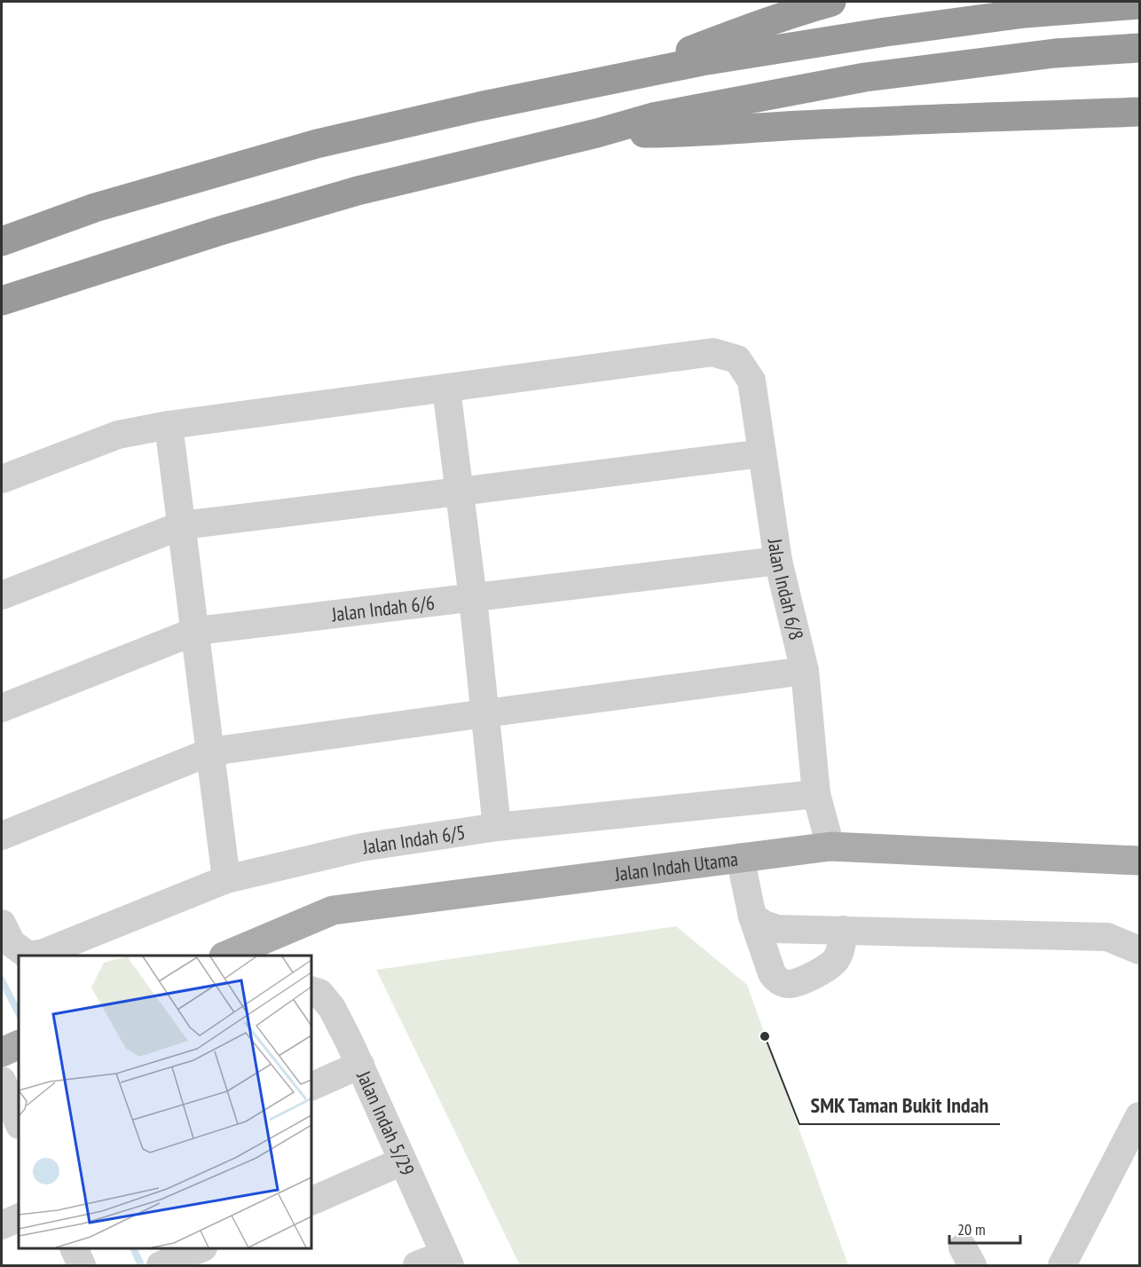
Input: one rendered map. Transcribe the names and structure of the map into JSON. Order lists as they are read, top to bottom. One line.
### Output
{"streets":{"main road":["Jalan Indah Utama"],"street":["Jalan Indah 6/8","Jalan Indah 6/6","Jalan Indah 6/5","Jalan Indah 5/29"]},"crossings":[["Jalan Indah 6/8","Jalan Indah 6/6"],["Jalan Indah 6/8","Jalan Indah 6/5"],["Jalan Indah 6/8","Jalan Indah Utama"]],"places":["SMK Taman Bukit Indah"],"scale_bar":"20 m"}
